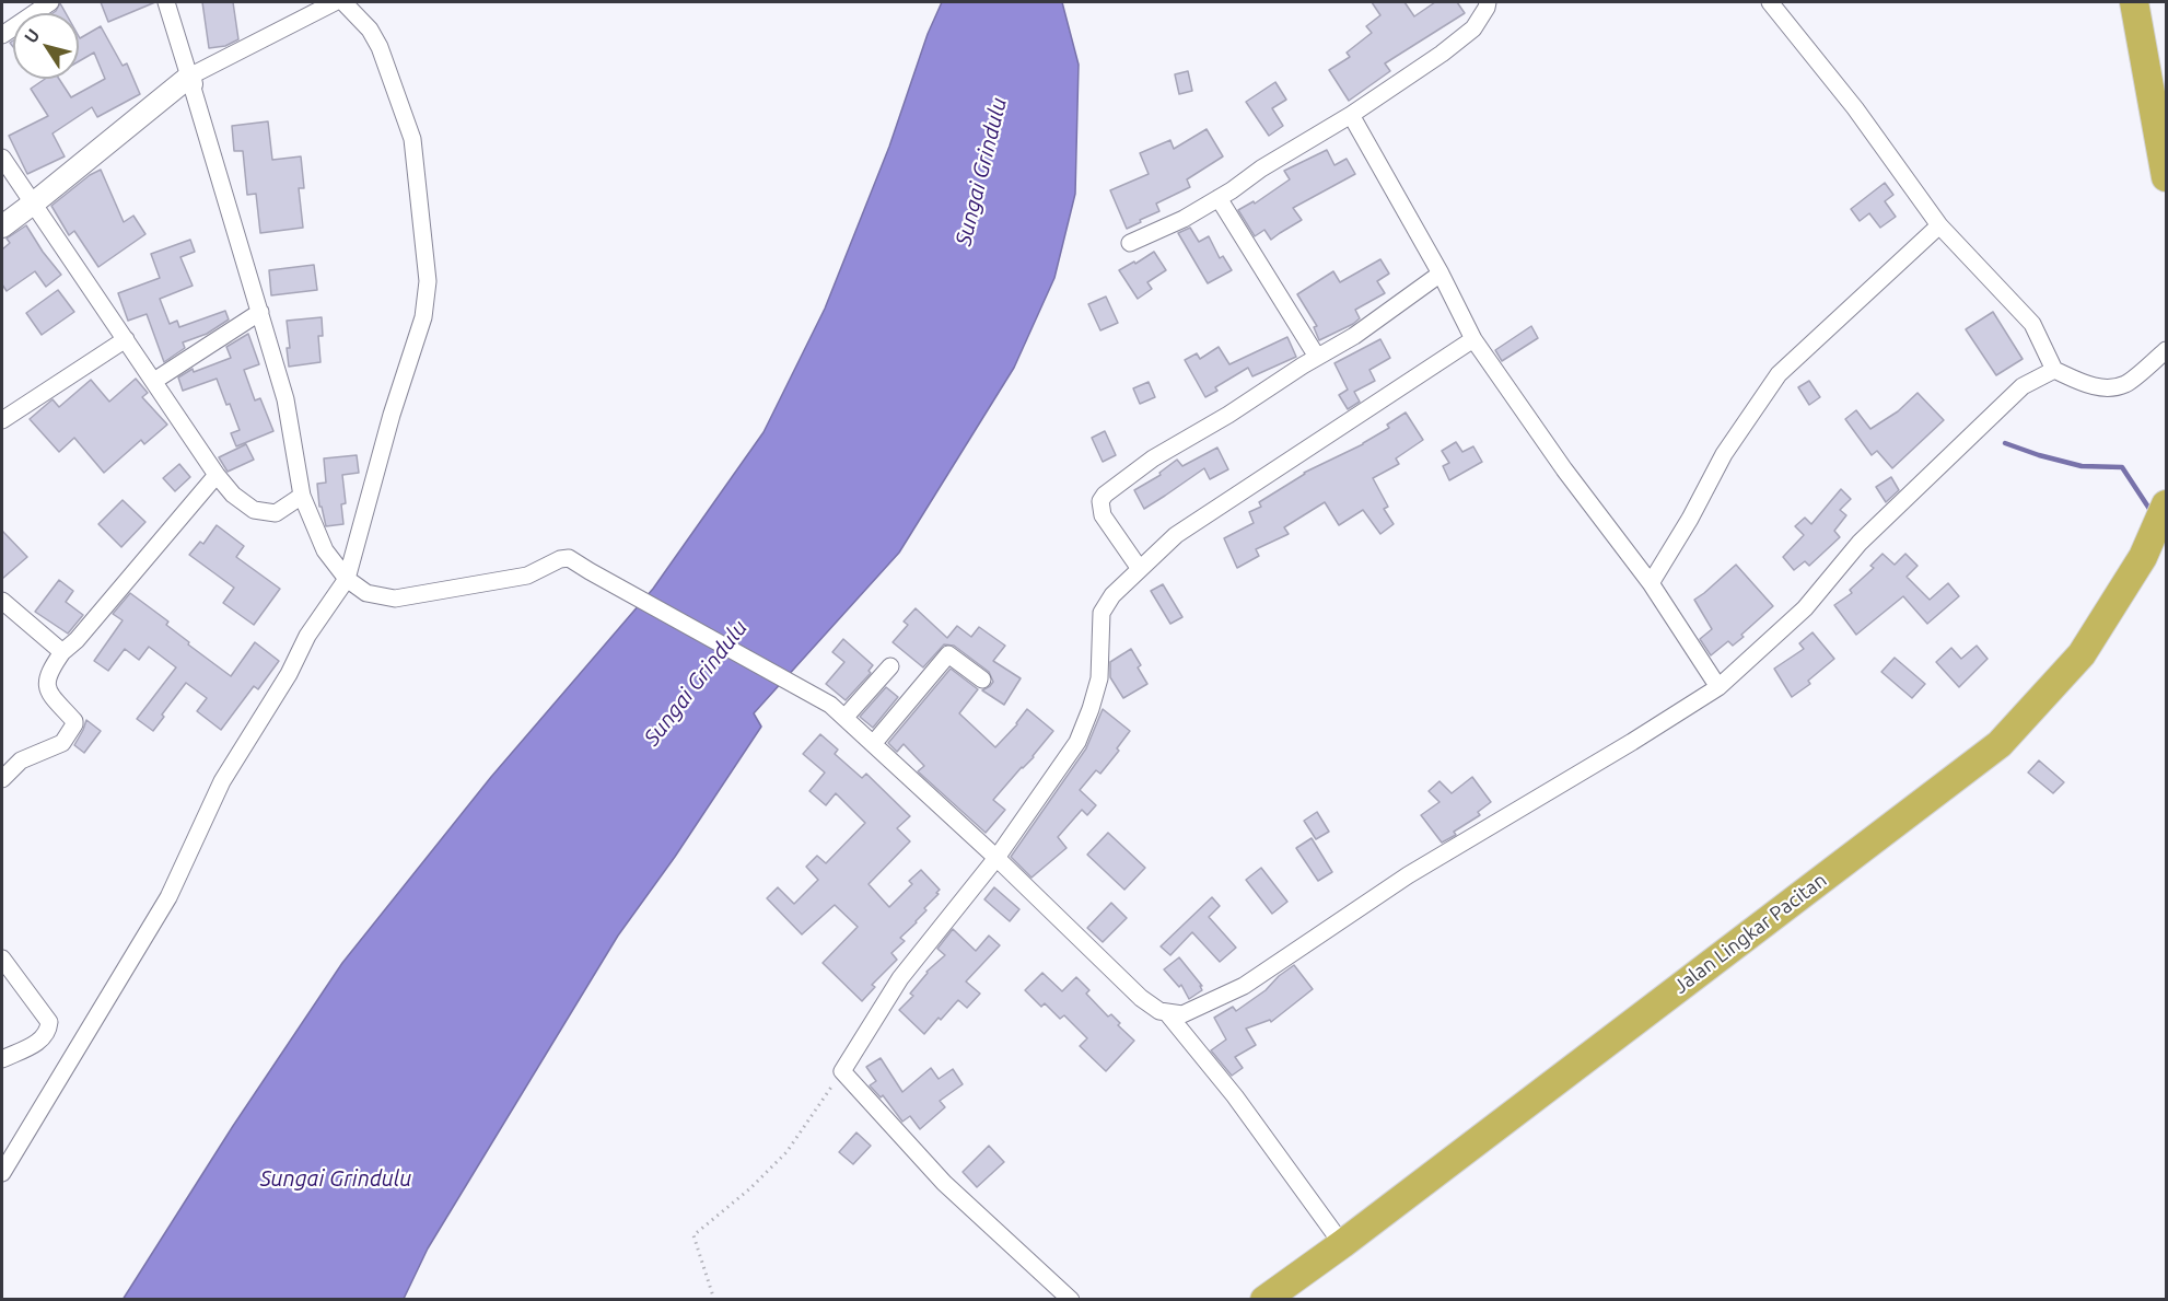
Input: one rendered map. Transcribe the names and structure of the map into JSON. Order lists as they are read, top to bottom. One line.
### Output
{"streets":{"highway":["Jalan Lingkar Pacitan"]},"water":["Sungai Grindulu"],"north":"top left"}
